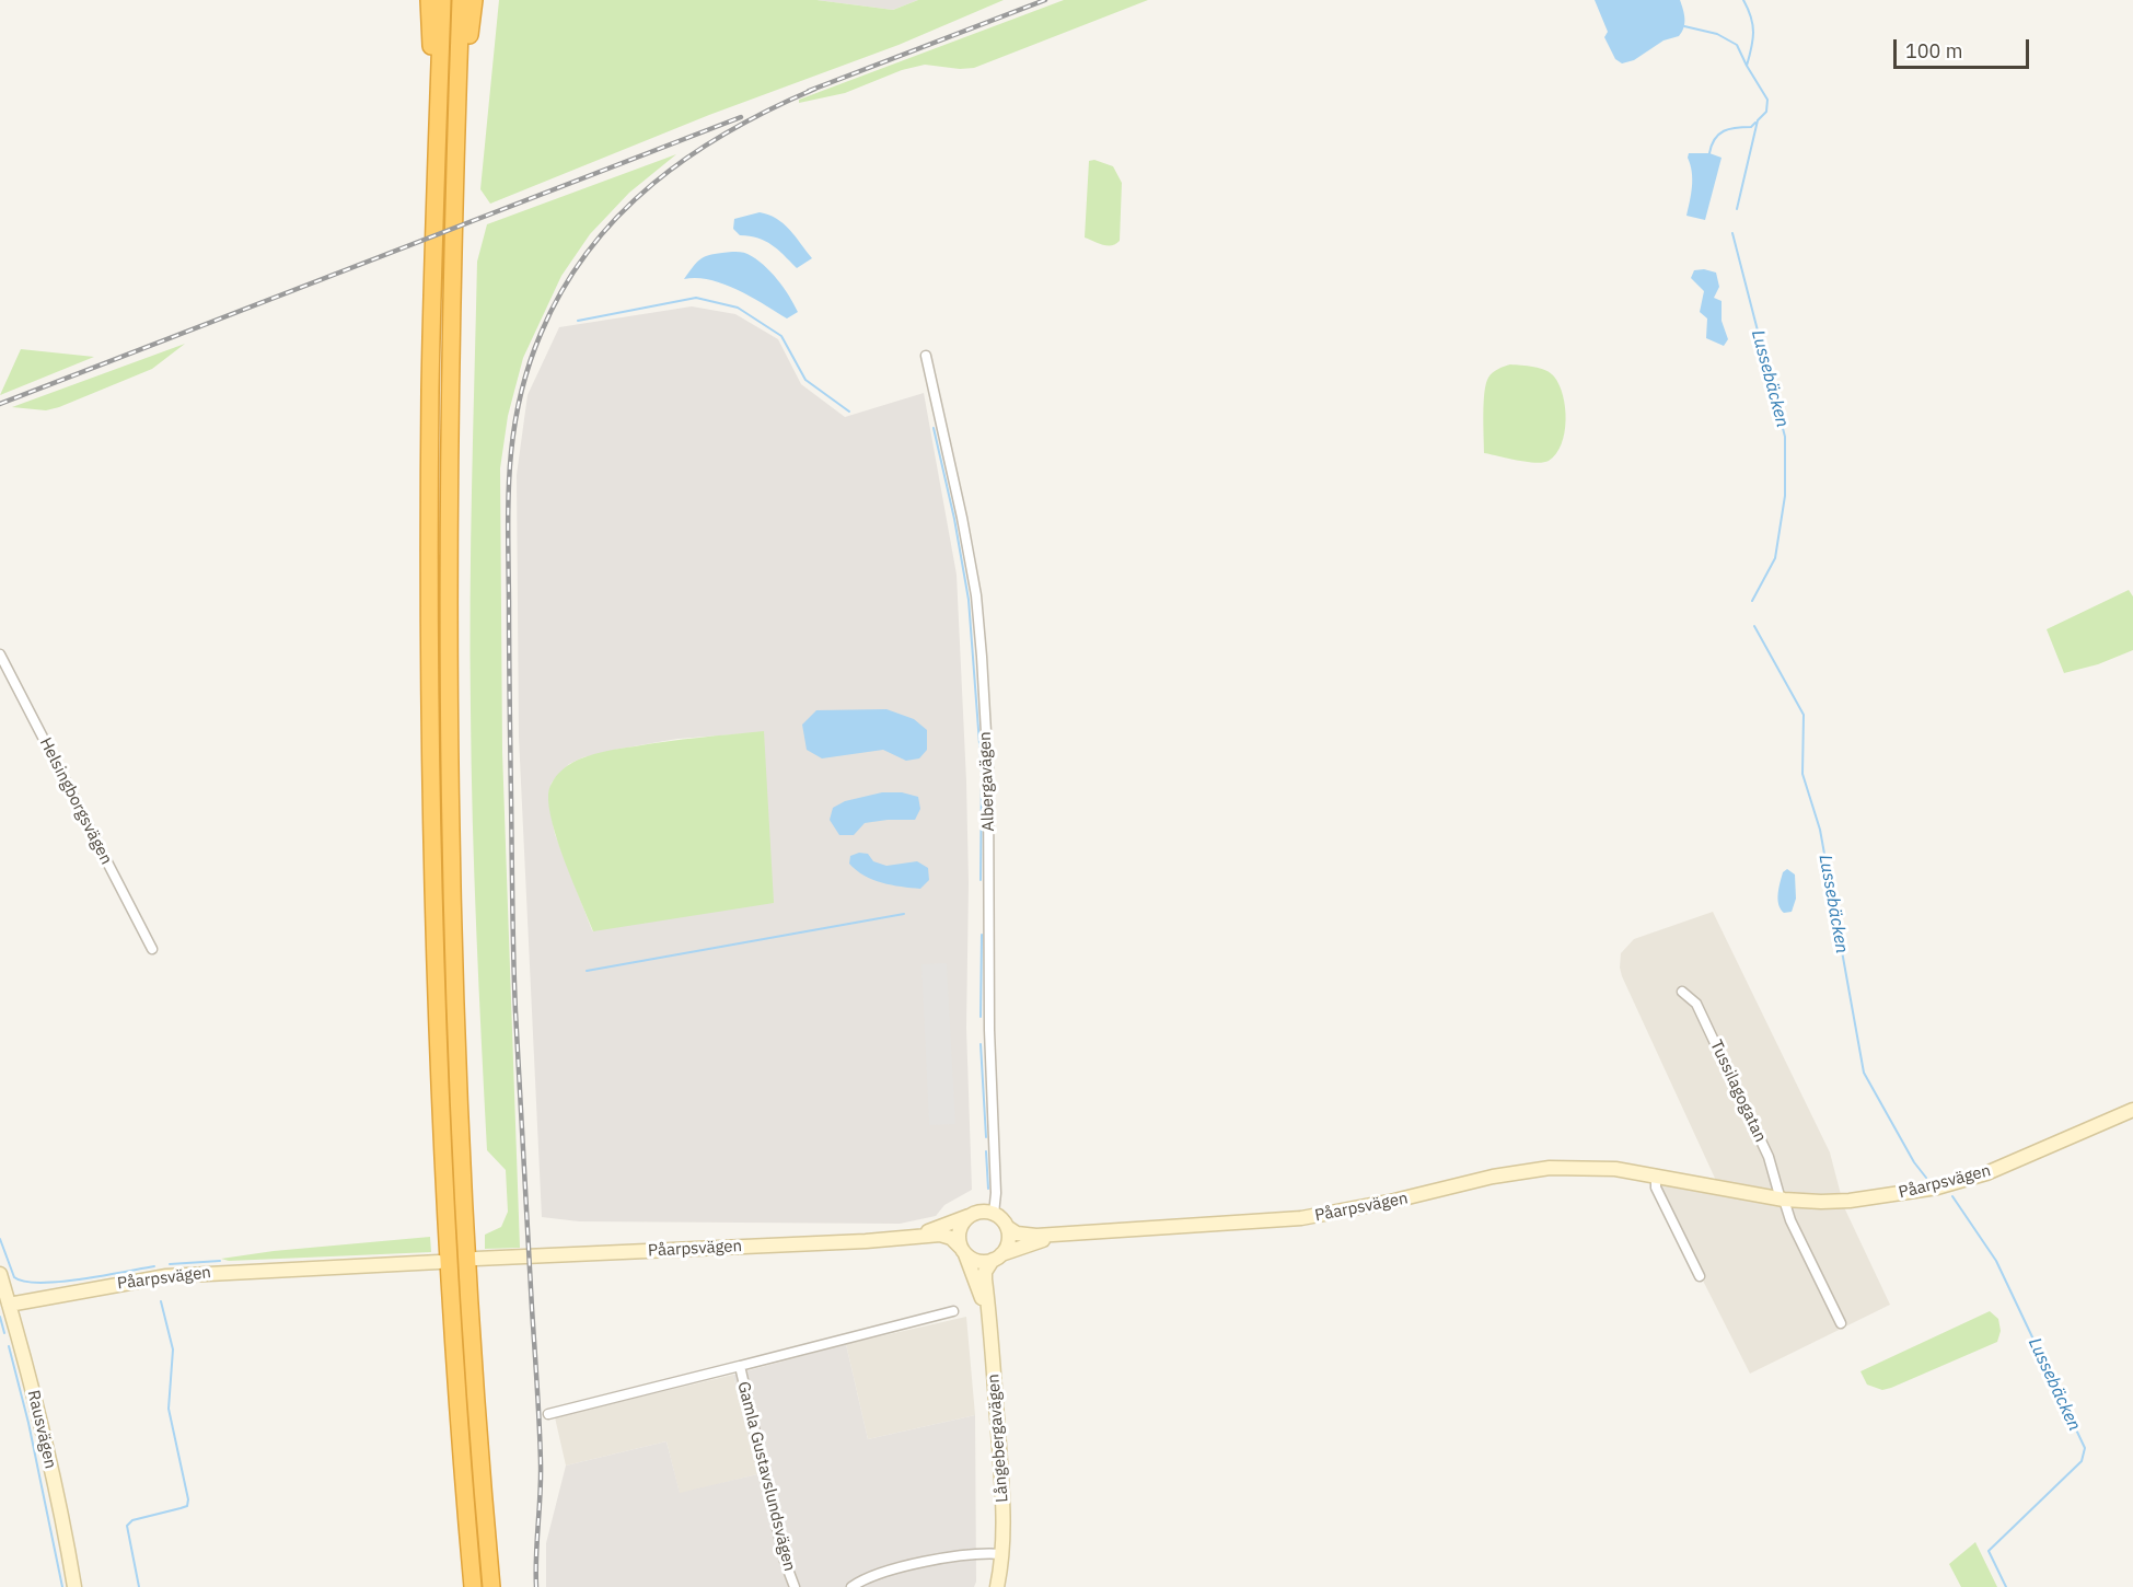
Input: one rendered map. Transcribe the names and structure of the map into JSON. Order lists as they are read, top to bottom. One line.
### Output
{"streets":{"street":["Albergavägen","Helsingborgsvägen","Tussilagogatan","Påarpsvägen","Rausvägen","Långebergavägen","Gamla Gustavslundsvägen"]},"crossings":[["Albergavägen","Påarpsvägen"],["Albergavägen","Långebergavägen"],["Tussilagogatan","Påarpsvägen"],["Påarpsvägen","Rausvägen"],["Påarpsvägen","Långebergavägen"]],"water":["Lussebäcken"],"scale_bar":"100 m"}
